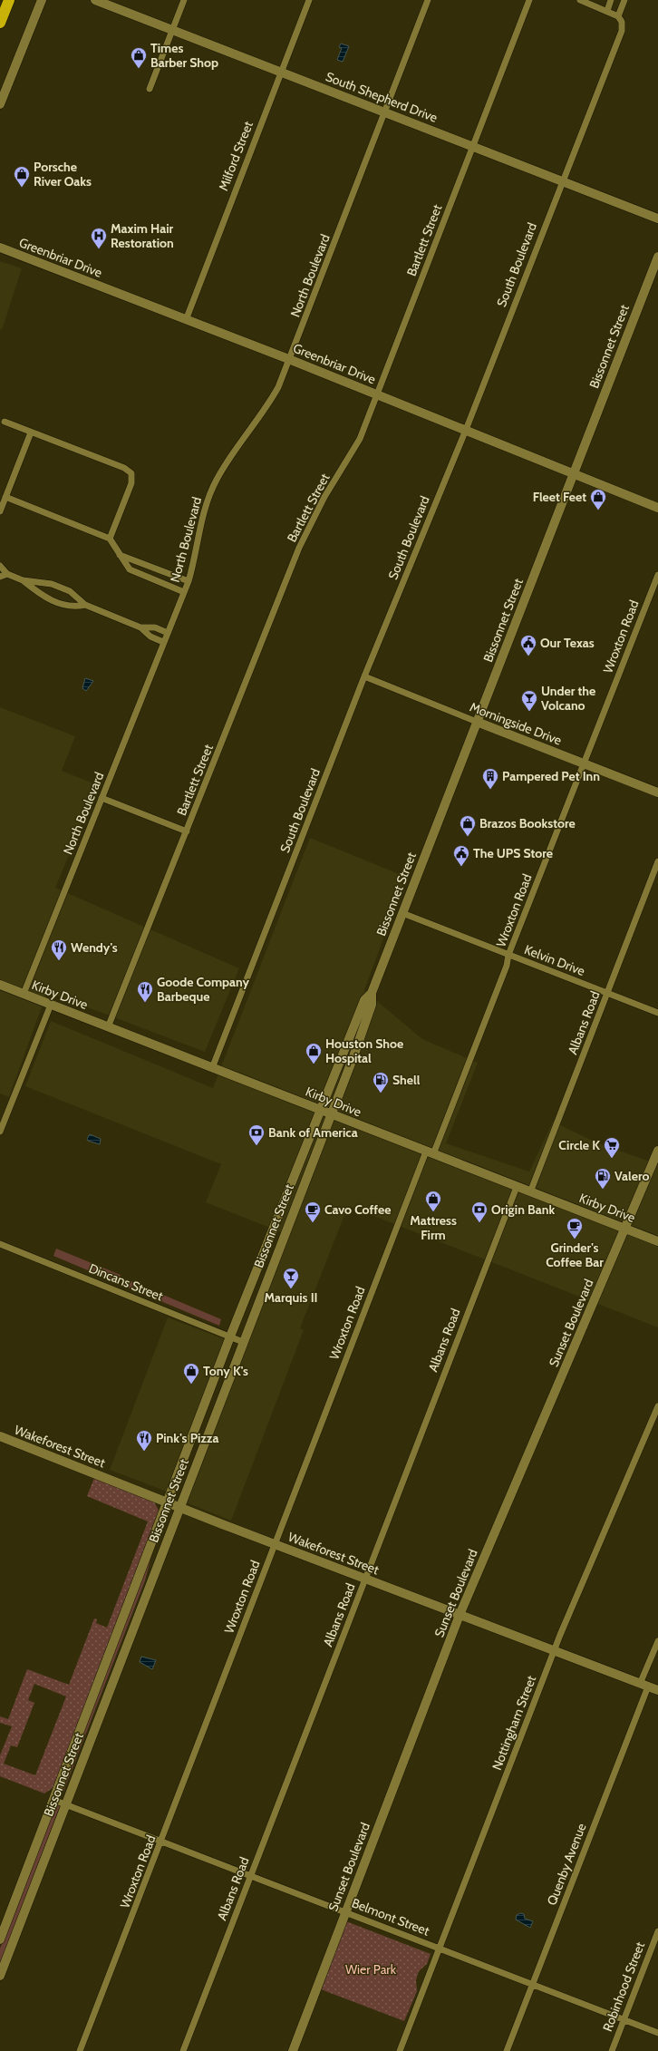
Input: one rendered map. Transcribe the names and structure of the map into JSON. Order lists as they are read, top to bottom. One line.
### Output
{"streets":{"main road":["South Shepherd Drive","Greenbriar Drive","Bissonnet Street","Morningside Drive","Kirby Drive","Sunset Boulevard","Wakeforest Street"],"street":["Milford Street","Bartlett Street","South Boulevard","North Boulevard","Wroxton Road","Kelvin Drive","Albans Road","Dincans Street","Nottingham Street","Quenby Avenue","Belmont Street","Robinhood Street"]},"crossings":[["South Shepherd Drive","Milford Street"],["South Shepherd Drive","Bartlett Street"],["South Shepherd Drive","South Boulevard"],["South Shepherd Drive","North Boulevard"],["Milford Street","Greenbriar Drive"],["Bartlett Street","Greenbriar Drive"],["Bartlett Street","Kirby Drive"],["Greenbriar Drive","South Boulevard"],["Greenbriar Drive","North Boulevard"],["Greenbriar Drive","Bissonnet Street"],["South Boulevard","Morningside Drive"],["South Boulevard","Kirby Drive"],["North Boulevard","Kirby Drive"],["Bissonnet Street","Morningside Drive"],["Bissonnet Street","Kelvin Drive"],["Bissonnet Street","Kirby Drive"],["Bissonnet Street","Dincans Street"],["Bissonnet Street","Wakeforest Street"],["Bissonnet Street","Belmont Street"],["Wroxton Road","Morningside Drive"],["Wroxton Road","Kelvin Drive"],["Wroxton Road","Kirby Drive"],["Wroxton Road","Wakeforest Street"],["Wroxton Road","Belmont Street"],["Kelvin Drive","Albans Road"],["Kirby Drive","Albans Road"],["Kirby Drive","Sunset Boulevard"],["Albans Road","Wakeforest Street"],["Albans Road","Belmont Street"],["Sunset Boulevard","Wakeforest Street"],["Sunset Boulevard","Belmont Street"],["Wakeforest Street","Nottingham Street"],["Wakeforest Street","Quenby Avenue"],["Nottingham Street","Belmont Street"],["Quenby Avenue","Belmont Street"],["Belmont Street","Robinhood Street"]],"parks":["Wier Park"],"places":{"shop":["Times Barber Shop","Porsche River Oaks","Fleet Feet","Brazos Bookstore","Houston Shoe Hospital","Mattress Firm","Tony K's"],"hospital":["Maxim Hair Restoration"],"public building":["Our Texas","The UPS Store"],"bar":["Under the Volcano","Marquis II"],"building":["Pampered Pet Inn"],"restaurant":["Wendy's","Goode Company Barbeque","Pink's Pizza"],"fuel station":["Shell","Valero"],"bank":["Bank of America","Origin Bank"],"supermarket":["Circle K"],"cafe":["Cavo Coffee","Grinder's Coffee Bar"]}}
